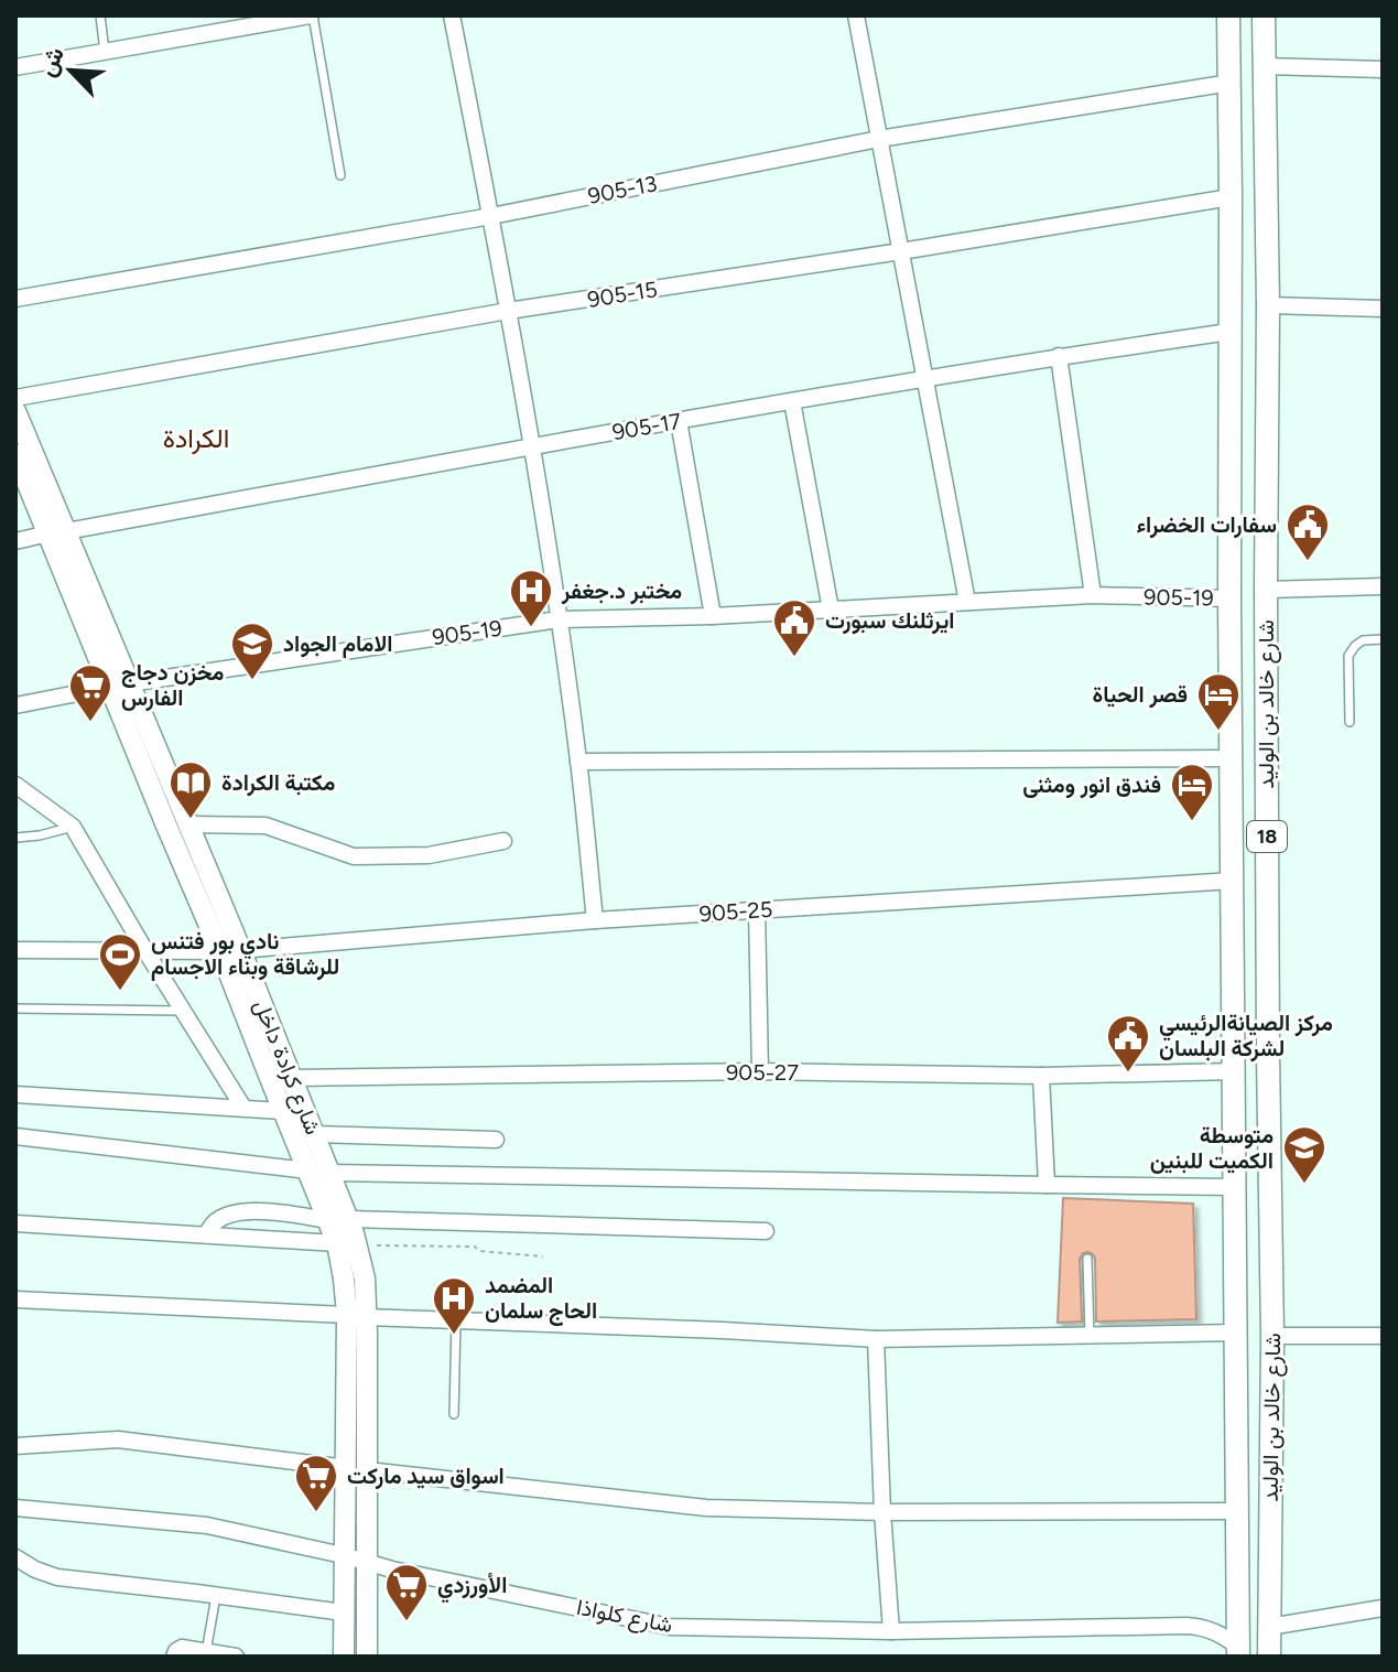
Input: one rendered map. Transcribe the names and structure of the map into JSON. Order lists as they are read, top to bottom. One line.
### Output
{"streets":{"main road":["شارع خالد بن الوليد","18","شارع كرادة داخل"],"street":["905-13","905-15","905-17","905-19","905-25","905-27","شارع كلواذا"]},"crossings":[["905-13","شارع خالد بن الوليد"],["905-15","شارع خالد بن الوليد"],["905-17","شارع خالد بن الوليد"],["905-17","شارع كرادة داخل"],["905-19","شارع خالد بن الوليد"],["905-19","شارع كرادة داخل"],["شارع خالد بن الوليد","905-25"],["شارع خالد بن الوليد","905-27"],["شارع خالد بن الوليد","شارع كلواذا"],["905-25","شارع كرادة داخل"],["شارع كرادة داخل","905-27"],["شارع كرادة داخل","شارع كلواذا"]],"districts":["الكرادة"],"places":{"public building":["سفارات الخضراء","ايرثلنك سبورت","مركز الصيانةالرئيسي لشركة البلسان"],"hospital":["مختبر د.جغفر","المضمد الحاج سلمان"],"school or university":["الامام الجواد","متوسطة الكميت للبنين"],"supermarket":["مخزن دجاج الفارس","اسواق سيد ماركت","الأورزدي"],"hotel":["قصر الحياة","فندق انور ومثنى"],"library":["مكتبة الكرادة"],"sports":["نادي بور فتنس للرشاقة وبناء الاجسام"]},"north":"top left"}
